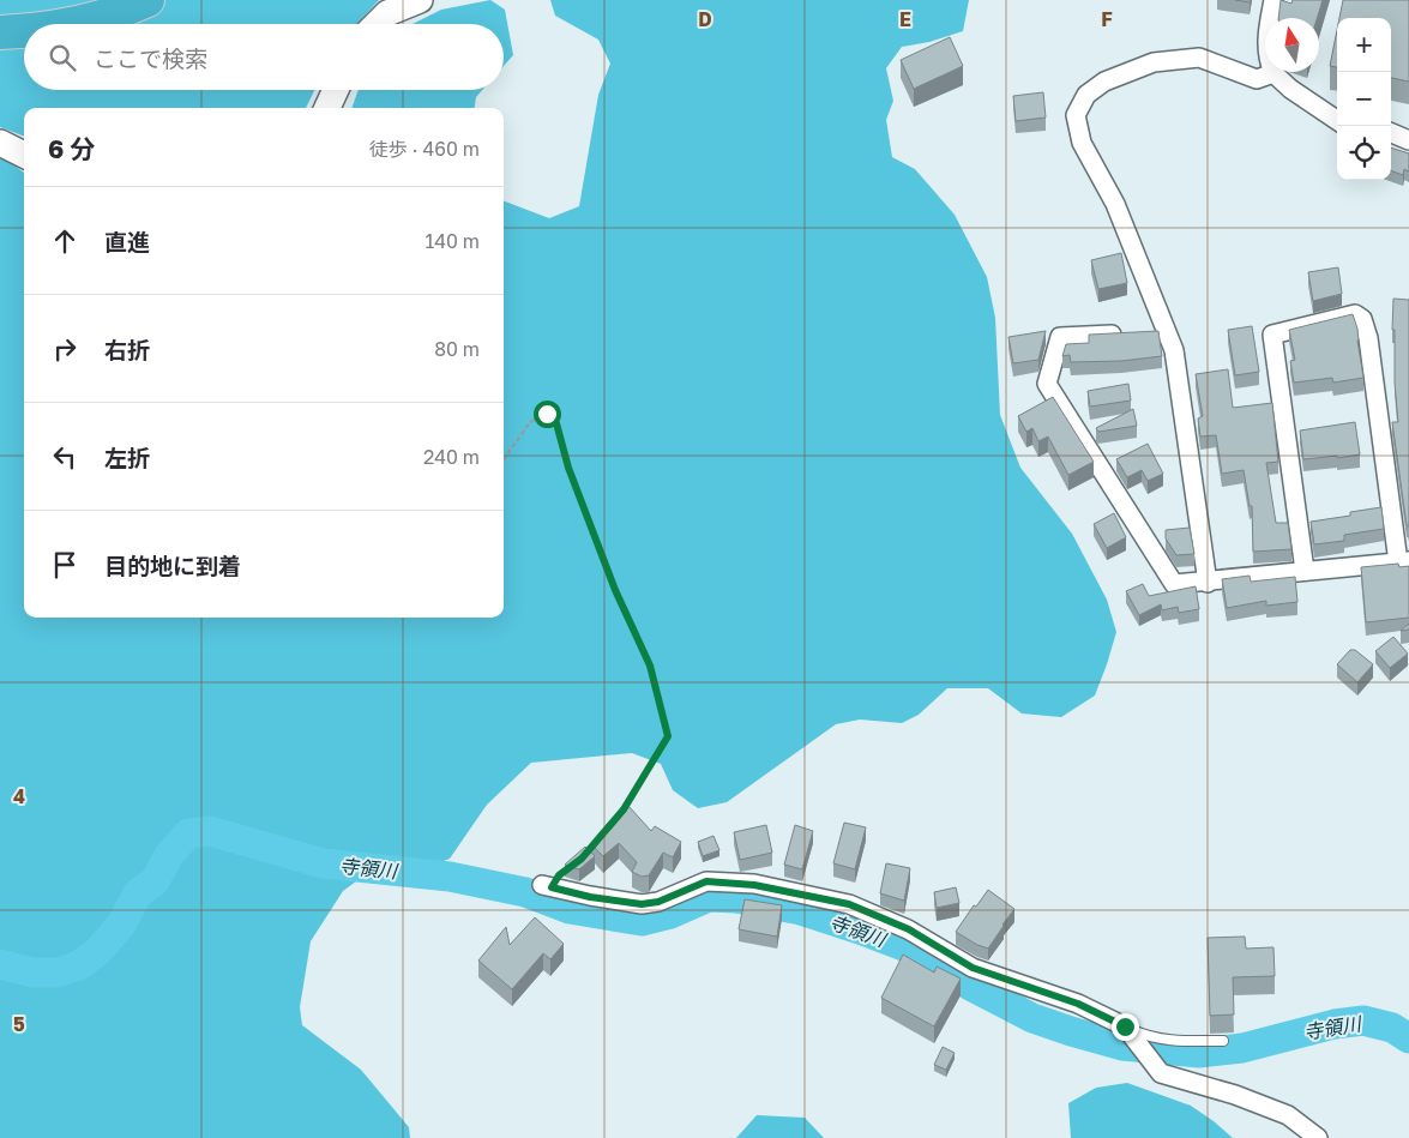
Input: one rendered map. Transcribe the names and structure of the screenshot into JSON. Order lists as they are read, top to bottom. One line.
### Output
{"water":["寺領川"],"north":"top","page":{"map_buttons":["+","−"],"search":"ここで検索","heading":["6 分","徒歩 · 460 m"],"list":[["直進","140 m"],["右折","80 m"],["左折","240 m"],"目的地に到着"]},"grid":{"columns":["D","E","F"],"rows":["4","5"]}}
